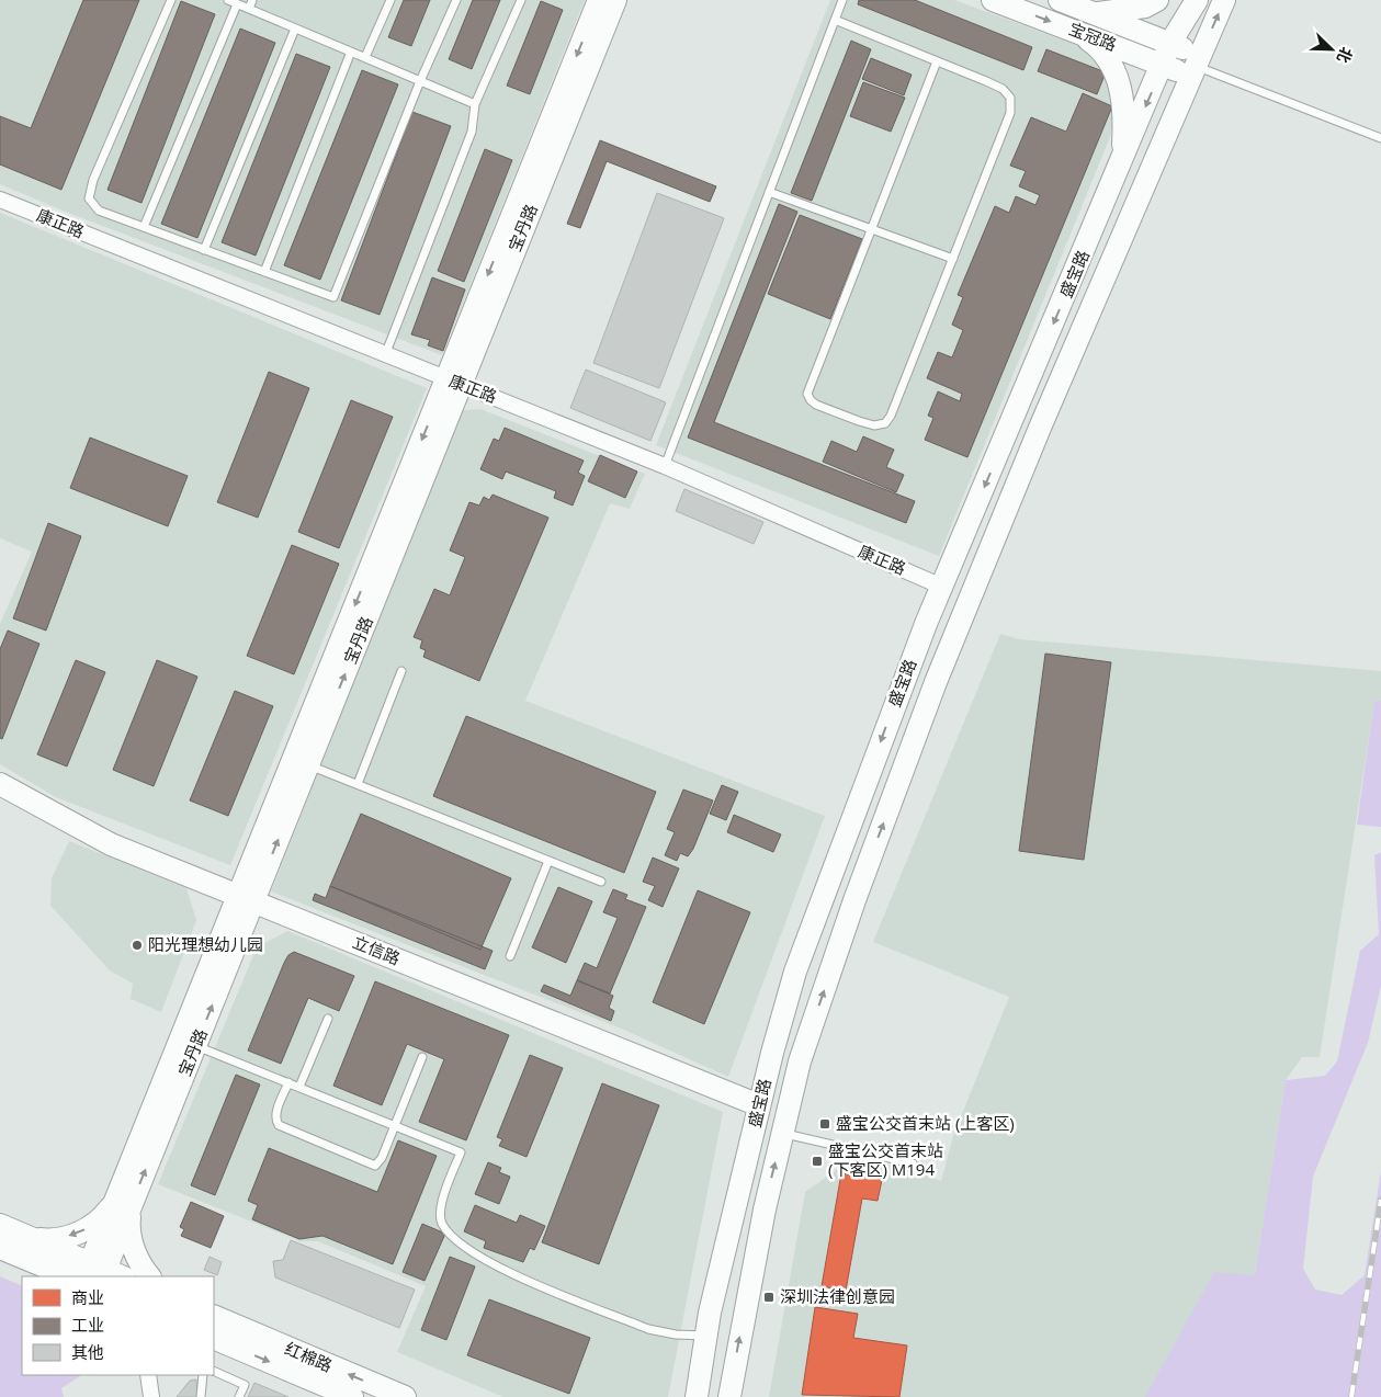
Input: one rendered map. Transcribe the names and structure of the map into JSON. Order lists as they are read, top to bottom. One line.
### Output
{"streets":{"main road":["宝冠路","宝丹路","盛宝路","立信路","红棉路"],"street":["康正路"]},"crossings":[["宝冠路","盛宝路"],["康正路","宝丹路"],["康正路","盛宝路"],["宝丹路","立信路"],["盛宝路","立信路"]],"places":{"other":["阳光理想幼儿园"],"transit":["盛宝公交首末站 (上客区)","盛宝公交首末站 (下客区) M194","深圳法律创意园"]},"legend":["商业","工业","其他"],"north":"bottom right"}
